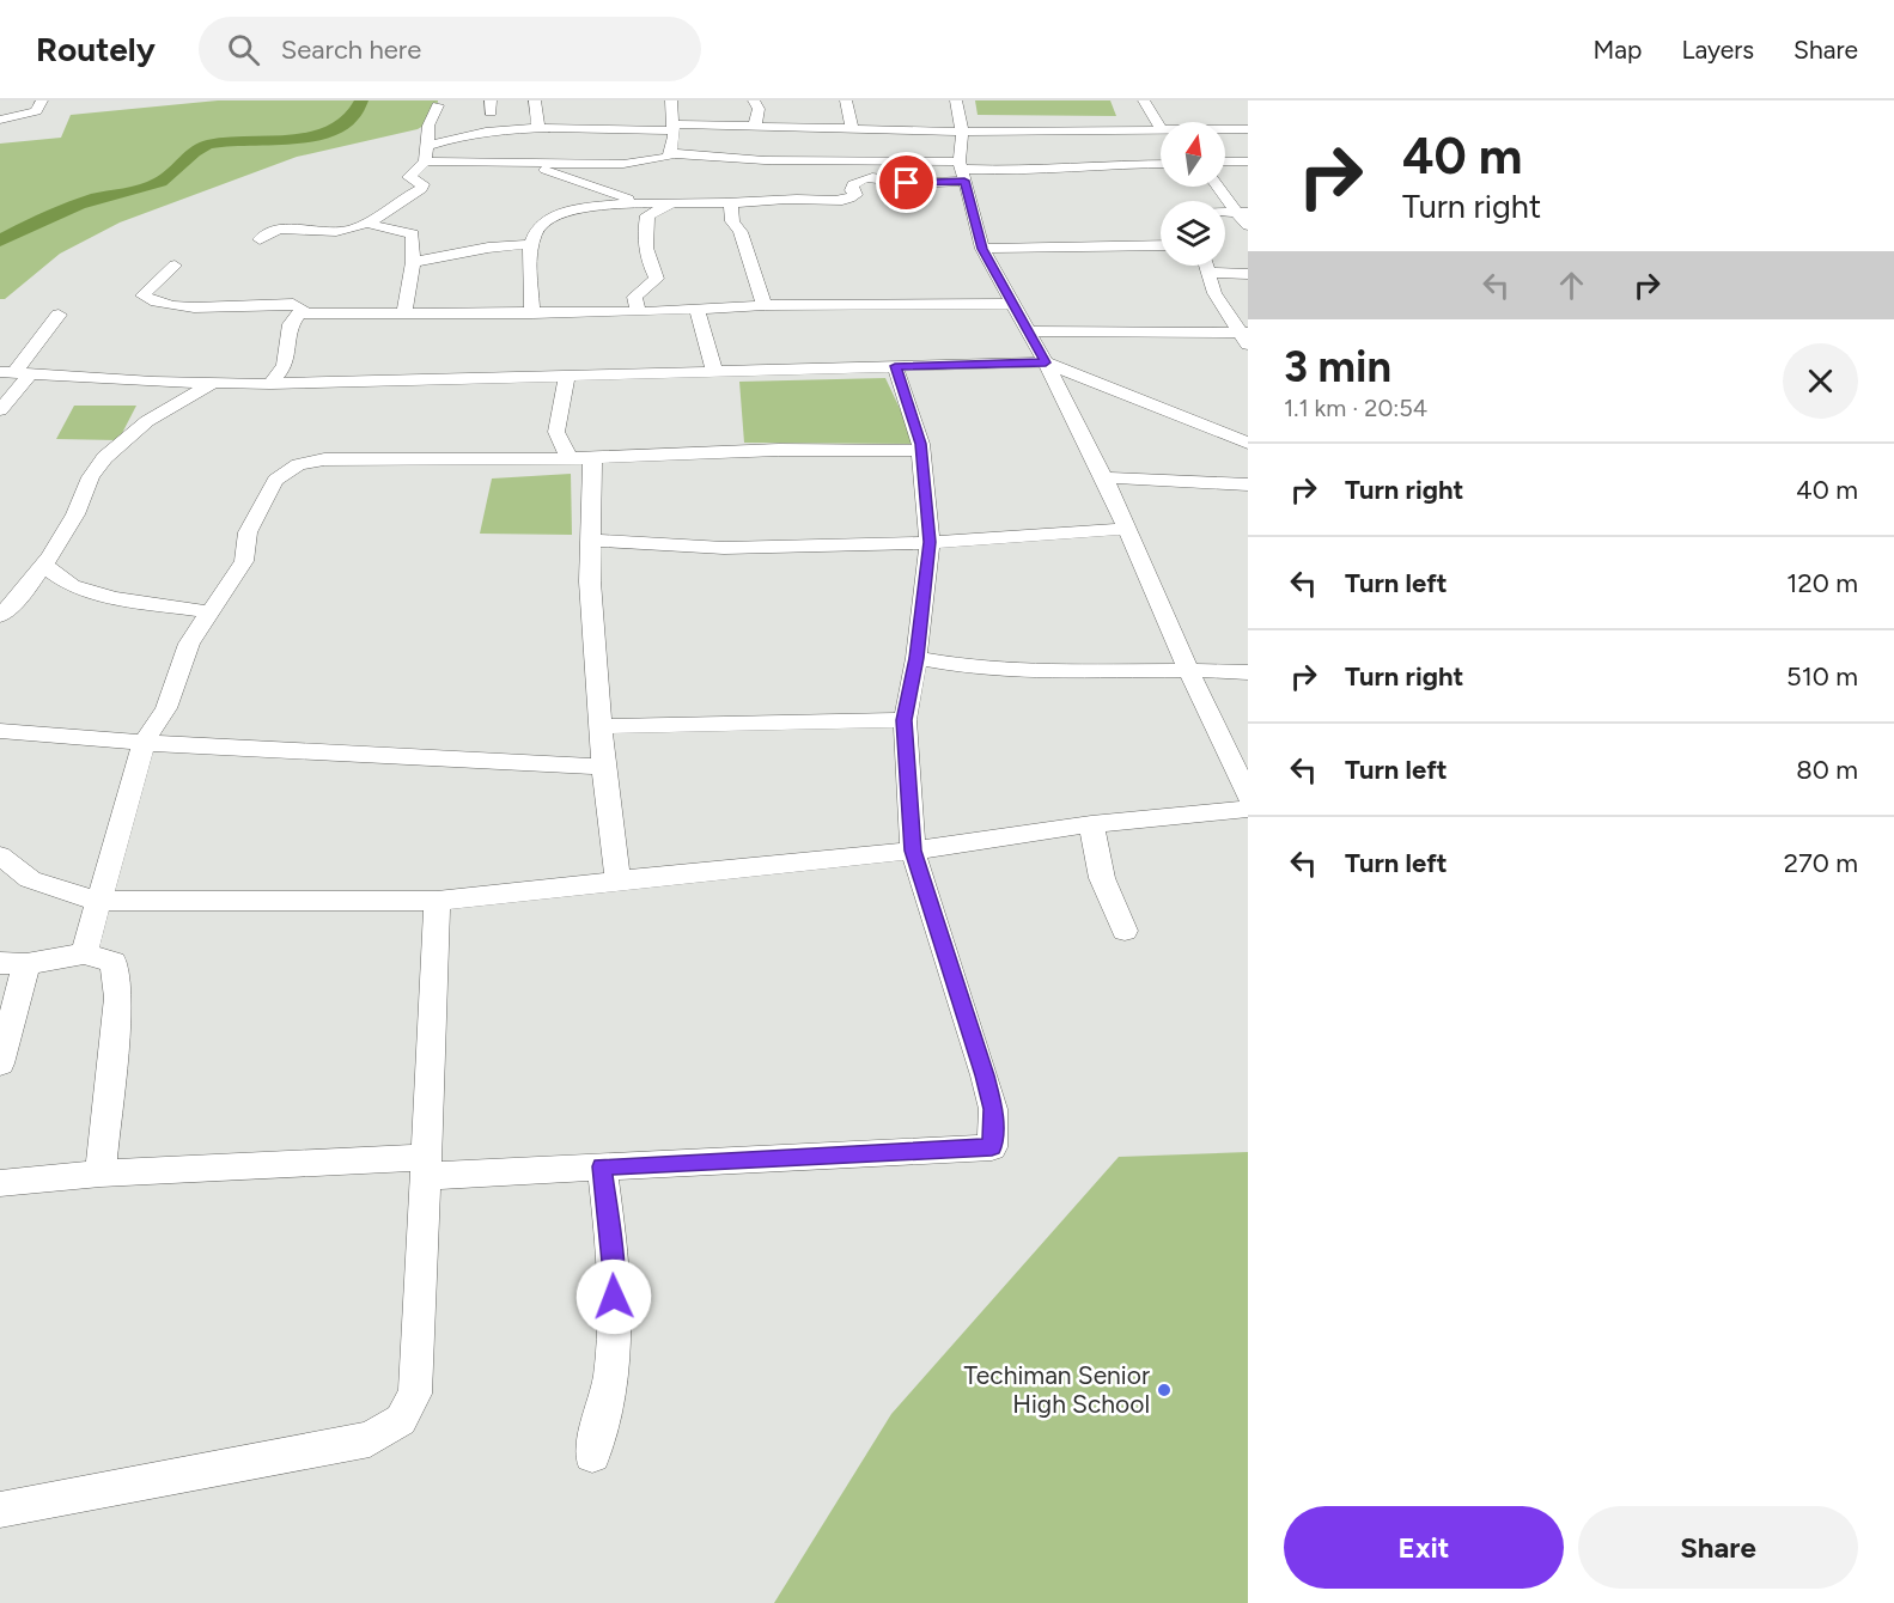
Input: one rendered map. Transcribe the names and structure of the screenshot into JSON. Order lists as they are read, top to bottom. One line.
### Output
{"places":["Techiman Senior High School"],"north":"top","page":{"header":"Routely","search":"Search here","nav":["Map","Layers","Share"],"turn":["40 m","Turn right"],"heading":["3 min","1.1 km · 20:54"],"list":[{"name":"Turn right","value":"40 m"},{"name":"Turn left","value":"120 m"},{"name":"Turn right","value":"510 m"},{"name":"Turn left","value":"80 m"},{"name":"Turn left","value":"270 m"}],"buttons":["Exit","Share"]}}
